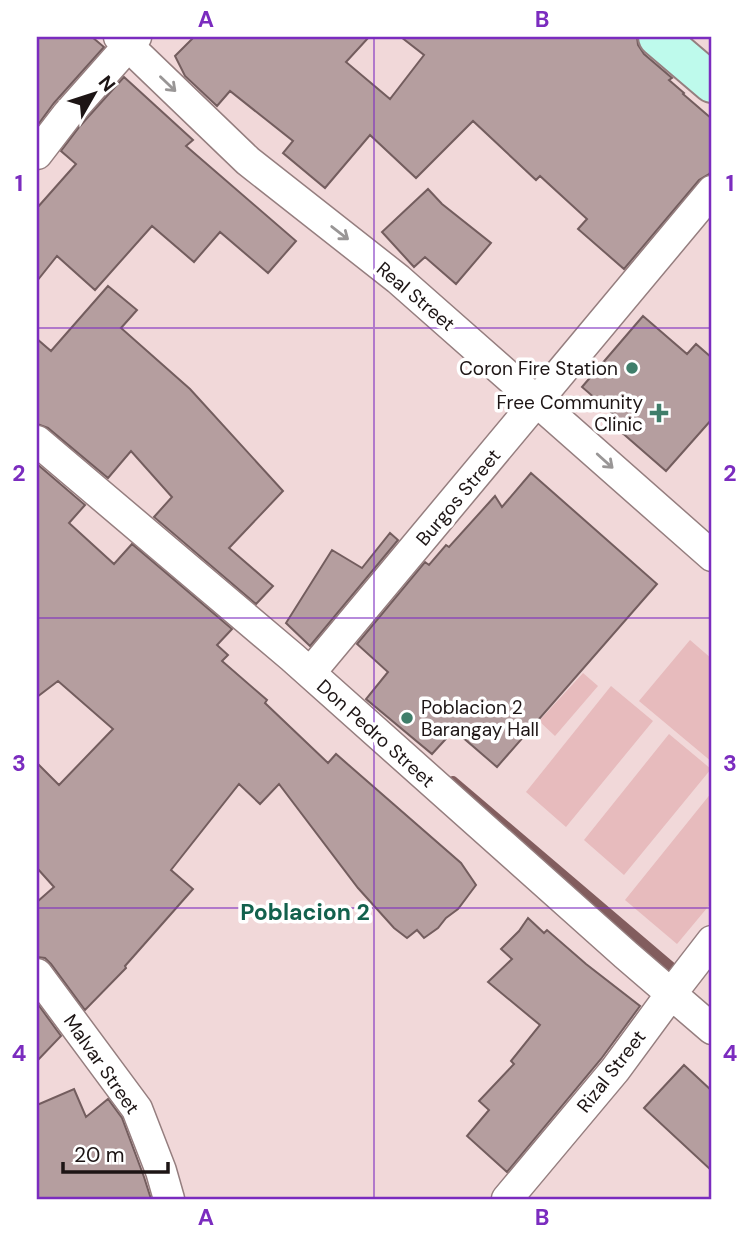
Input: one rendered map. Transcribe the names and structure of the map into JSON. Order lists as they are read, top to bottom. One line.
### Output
{"streets":{"street":["Real Street","Burgos Street","Don Pedro Street","Malvar Street","Rizal Street"]},"crossings":[["Real Street","Burgos Street"],["Burgos Street","Don Pedro Street"],["Don Pedro Street","Rizal Street"]],"one_way":["Real Street"],"districts":["Poblacion 2"],"places":{"other":["Coron Fire Station","Poblacion 2 Barangay Hall"],"health":["Free Community Clinic"]},"scale_bar":"20 m","north":"top right","grid":{"columns":["A","B"],"rows":["1","2","3","4"]}}
